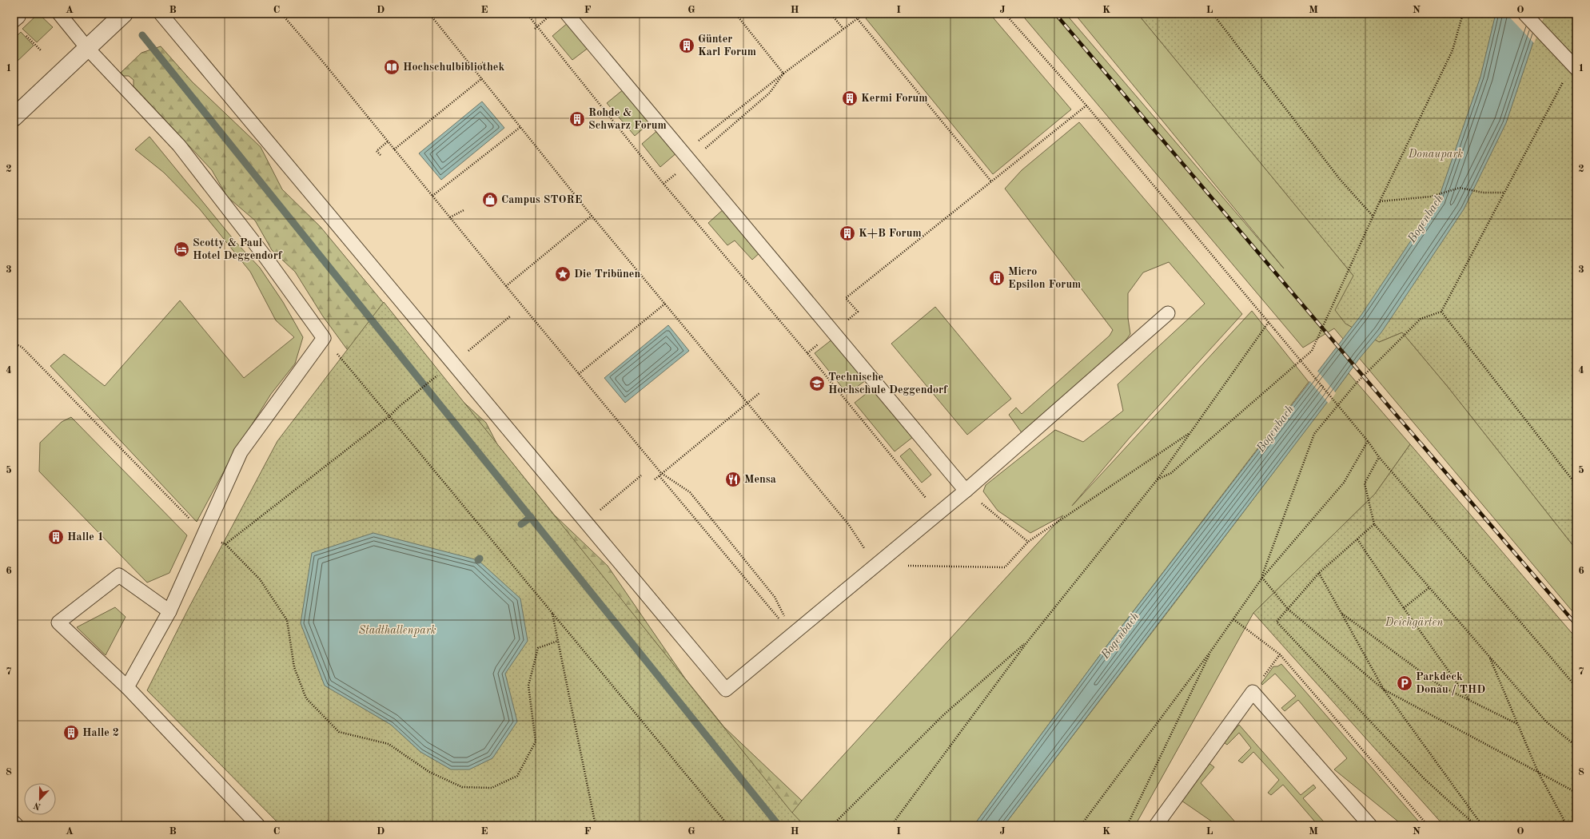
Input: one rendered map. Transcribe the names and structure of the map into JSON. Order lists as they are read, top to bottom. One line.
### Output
{"water":["Bogenbach"],"parks":["Donaupark","Deichgärten","Stadthallenpark"],"places":{"building":["Günter Karl Forum","Kermi Forum","Rohde & Schwarz Forum","K+B Forum","Micro Epsilon Forum","Halle 1","Halle 2"],"library":["Hochschulbibliothek"],"shop":["Campus STORE"],"hotel":["Scotty & Paul Hotel Deggendorf"],"place":["Die Tribünen"],"school or university":["Technische Hochschule Deggendorf"],"restaurant":["Mensa"],"parking":["Parkdeck Donau / THD"]},"north":"bottom","grid":{"columns":["A","B","C","D","E","F","G","H","I","J","K","L","M","N","O"],"rows":["1","2","3","4","5","6","7","8"]}}
